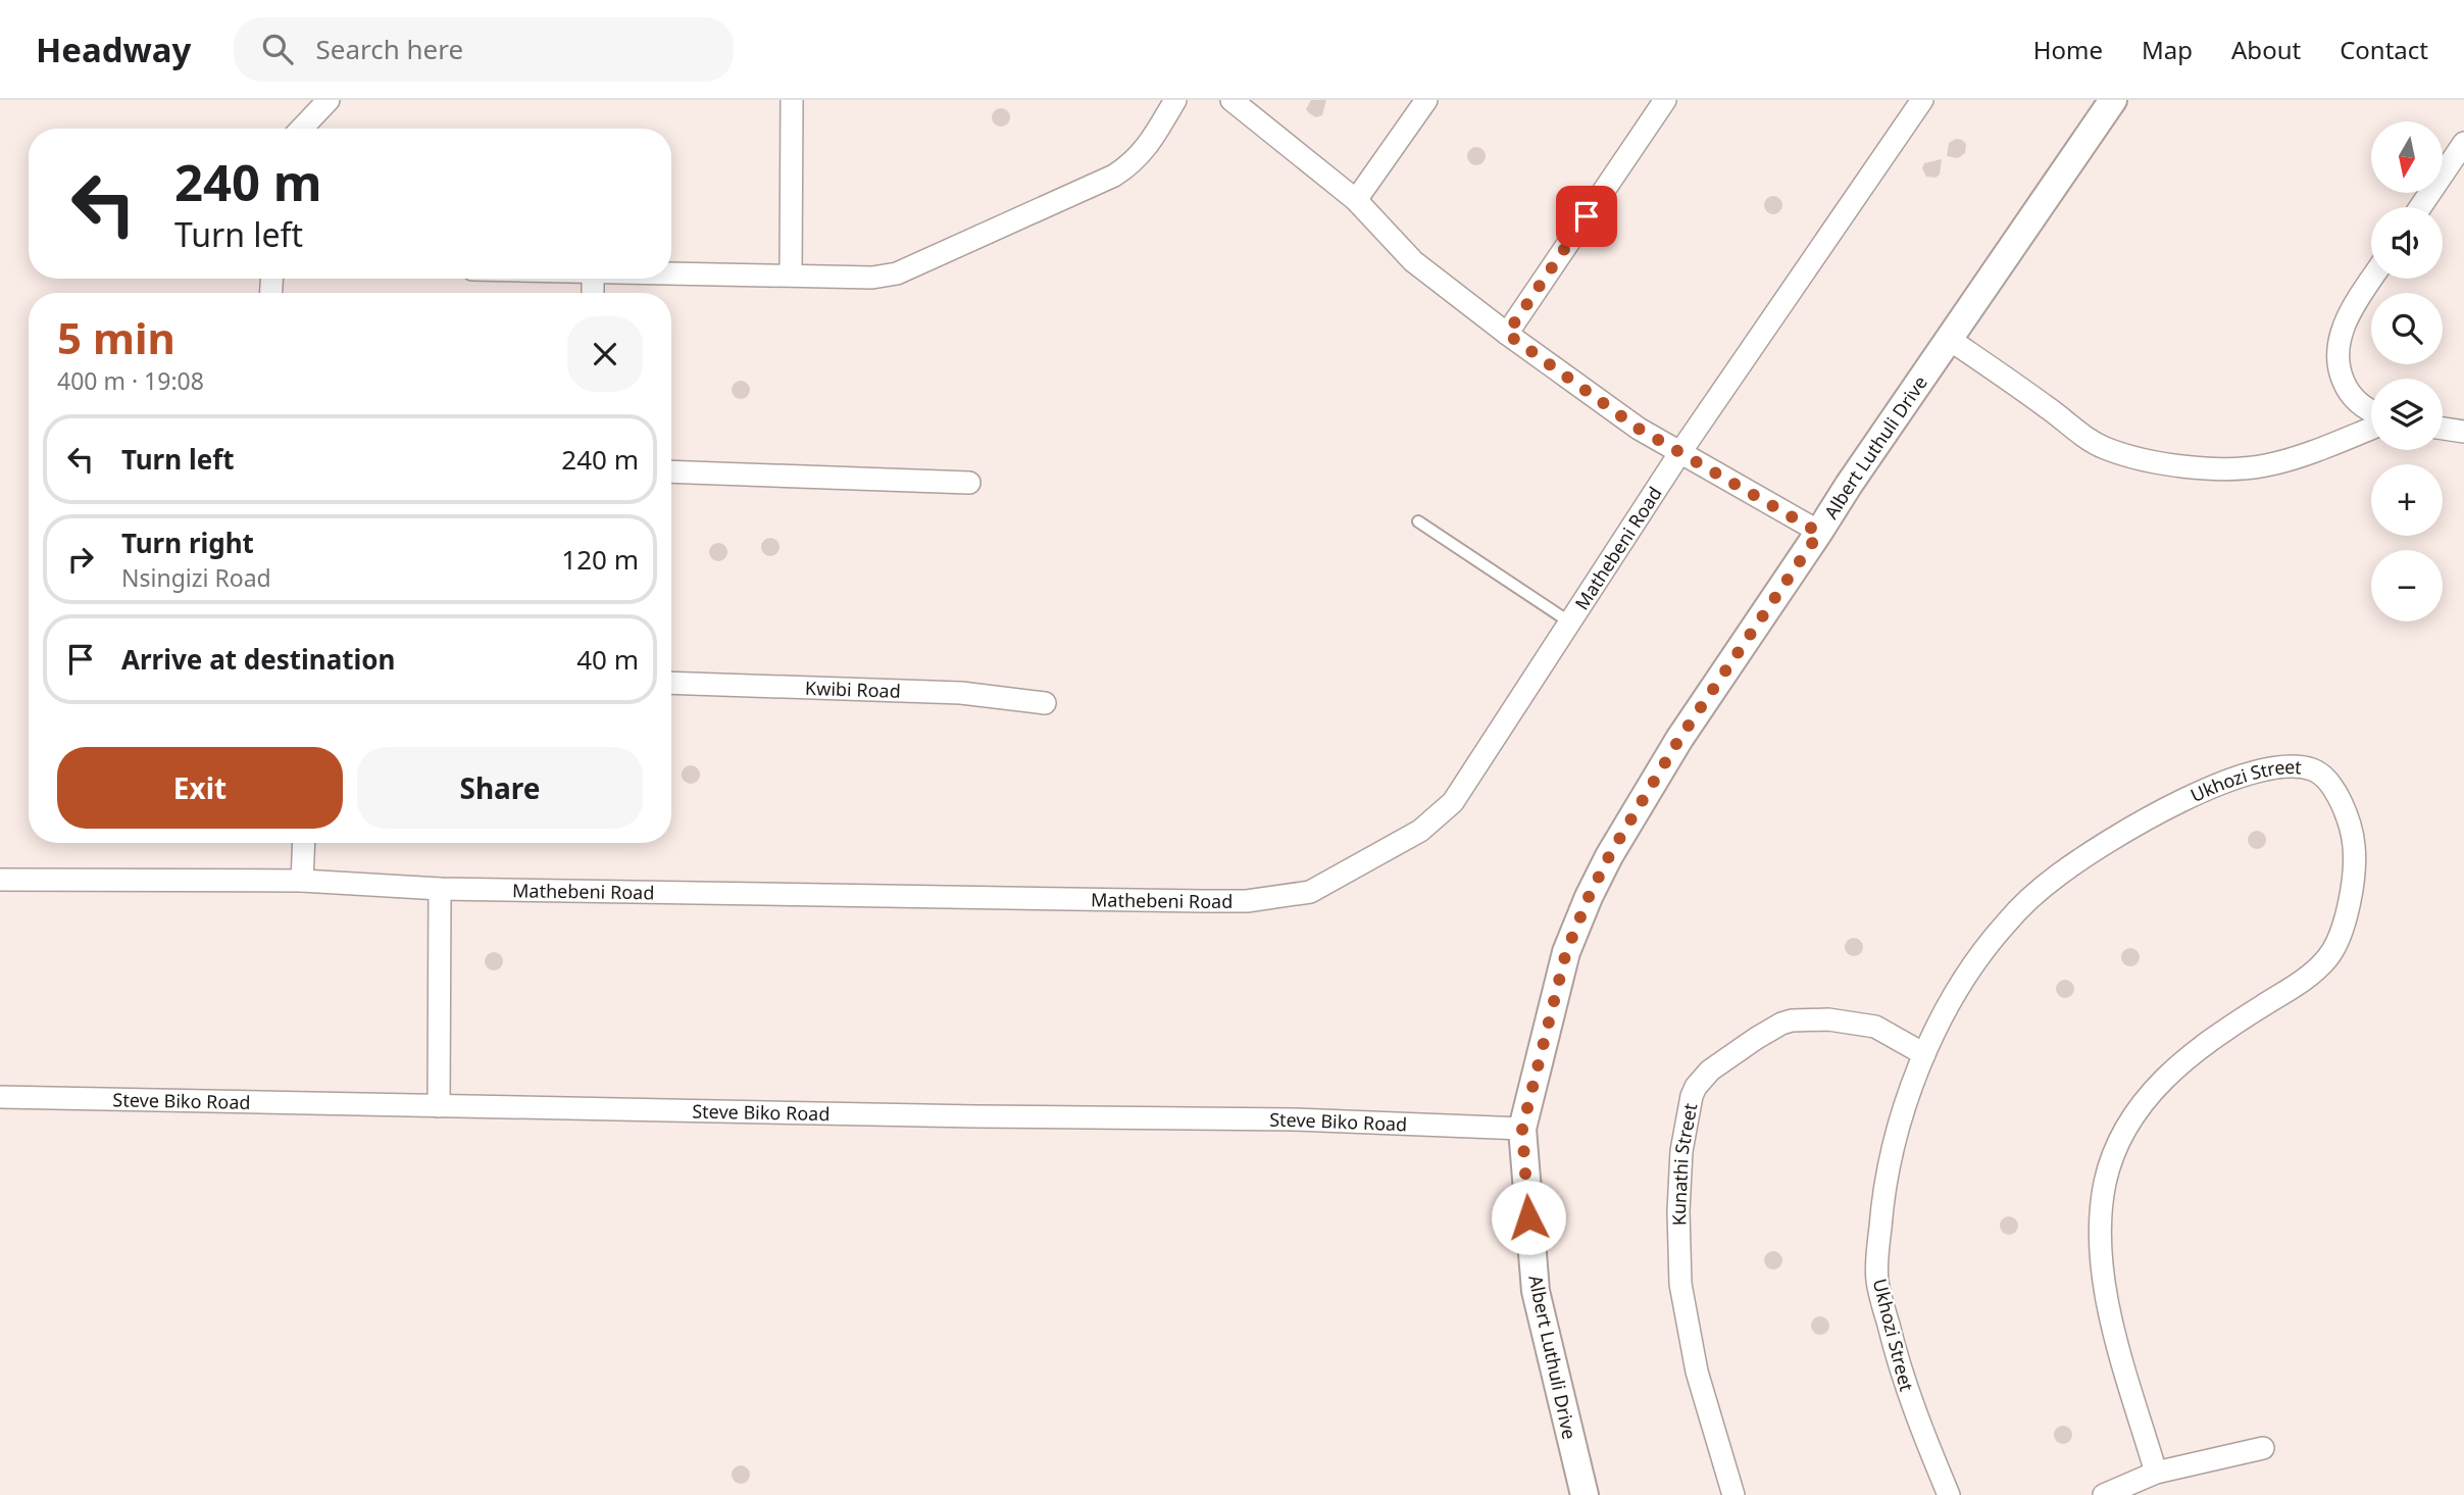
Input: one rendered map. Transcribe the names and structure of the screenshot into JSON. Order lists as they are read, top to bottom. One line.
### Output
{"streets":{"street":["Albert Luthuli Drive","Mathebeni Road","Kwibi Road","Ukhozi Street","Steve Biko Road","Kunathi Street"]},"crossings":[["Albert Luthuli Drive","Steve Biko Road"],["Ukhozi Street","Kunathi Street"]],"north":"bottom","page":{"header":"Headway","search":"Search here","nav":["Home","Map","About","Contact"],"map_buttons":["+","−"],"turn":["240 m","Turn left"],"heading":["5 min","400 m · 19:08"],"list":[{"name":"Turn left","value":"240 m"},{"name":"Turn right","note":"Nsingizi Road","value":"120 m"},{"name":"Arrive at destination","value":"40 m"}],"buttons":["Exit","Share"]}}
